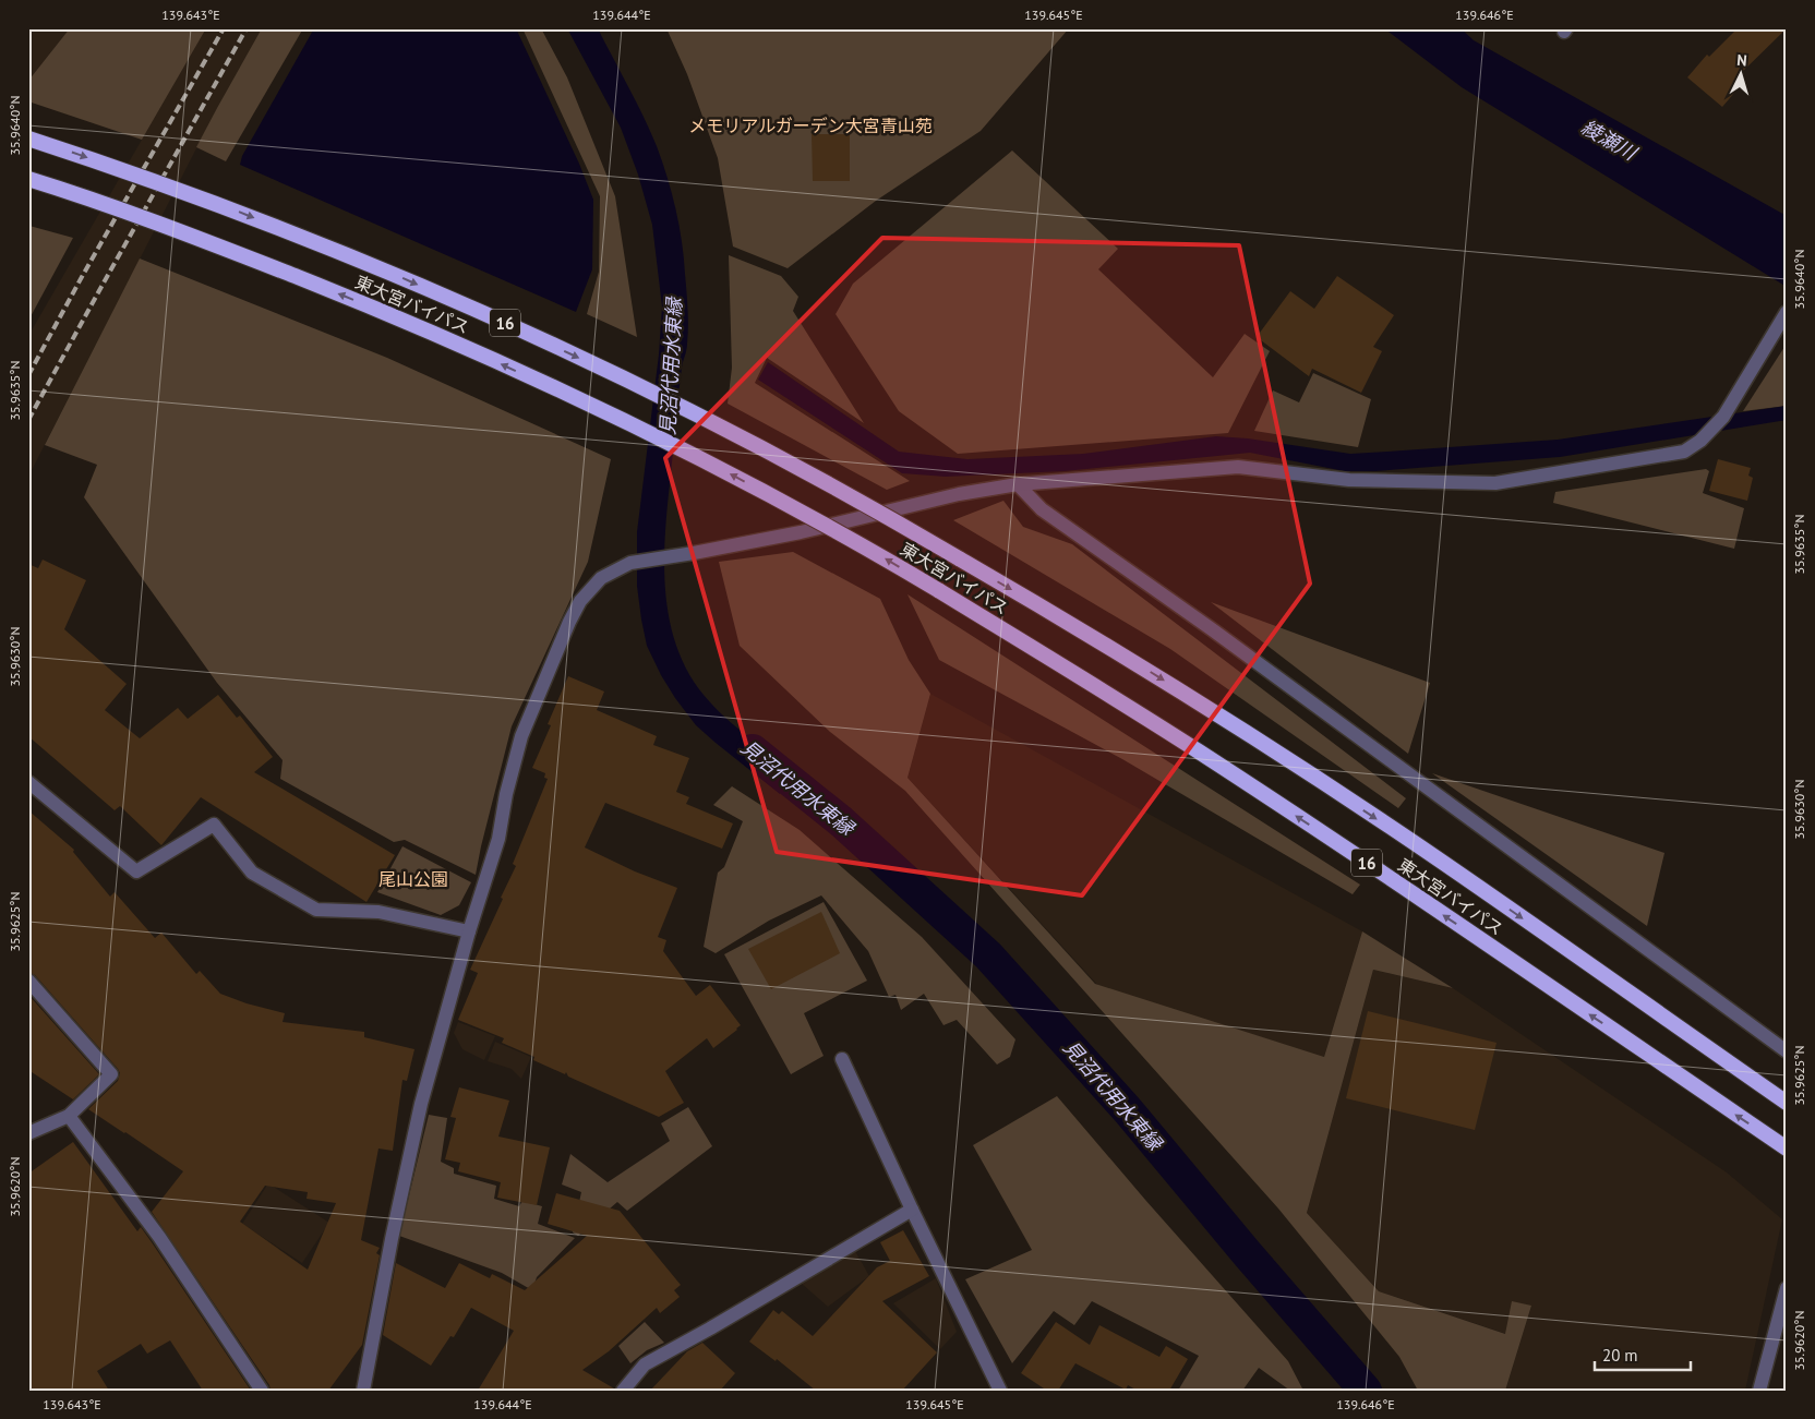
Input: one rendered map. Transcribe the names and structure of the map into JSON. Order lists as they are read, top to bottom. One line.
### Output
{"streets":{"highway":["東大宮バイパス","16"]},"water":["綾瀬川","見沼代用水東縁"],"parks":["メモリアルガーデン大宮青山苑","尾山公園"],"scale_bar":"20 m","north":"top","coordinates":["139.643°E","139.644°E","139.645°E","139.646°E","35.9640°N","35.9635°N","35.9630°N","35.9625°N","35.9620°N"]}
